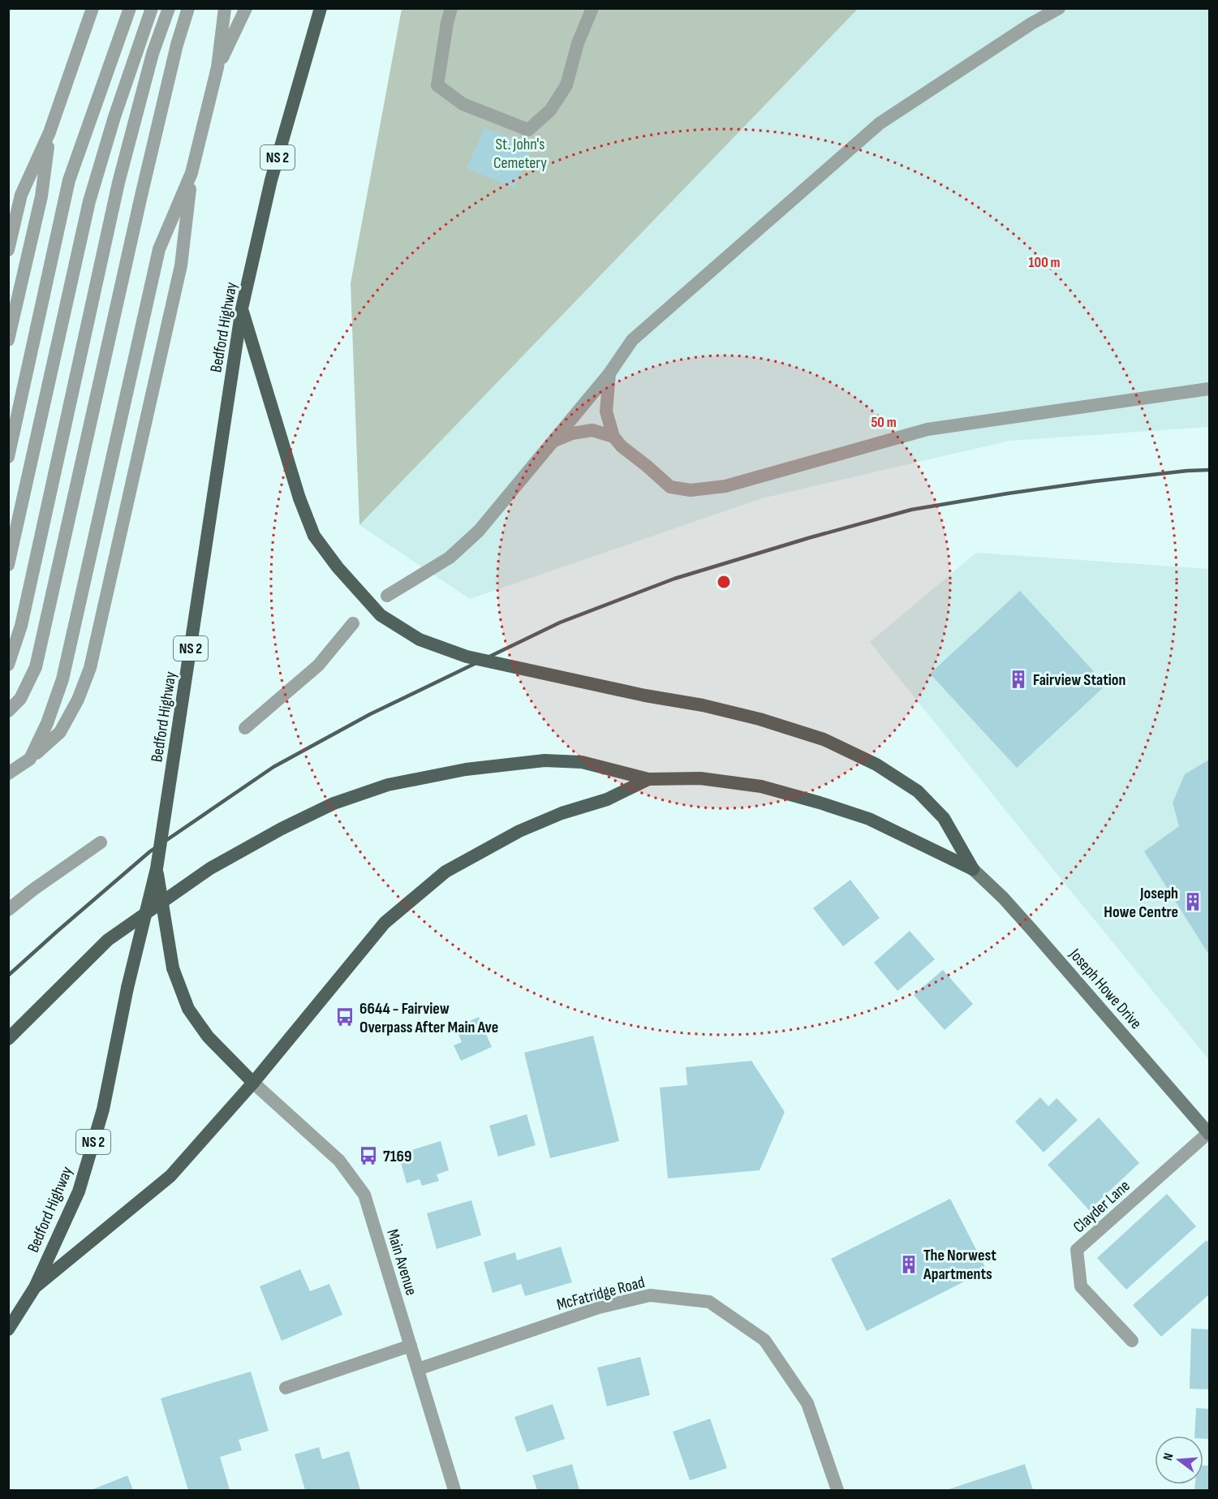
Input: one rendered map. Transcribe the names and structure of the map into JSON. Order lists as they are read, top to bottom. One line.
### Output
{"streets":{"main road":["NS 2","Bedford Highway","Joseph Howe Drive"],"street":["Clayder Lane","Main Avenue","McFatridge Road"]},"crossings":[["Joseph Howe Drive","Clayder Lane"],["Main Avenue","McFatridge Road"]],"parks":["St. John's Cemetery"],"places":{"building":["Fairview Station","Joseph Howe Centre","The Norwest Apartments"],"bus stop":["6644 - Fairview Overpass After Main Ave","7169"]},"north":"left","rings":["100 m","50 m"]}
